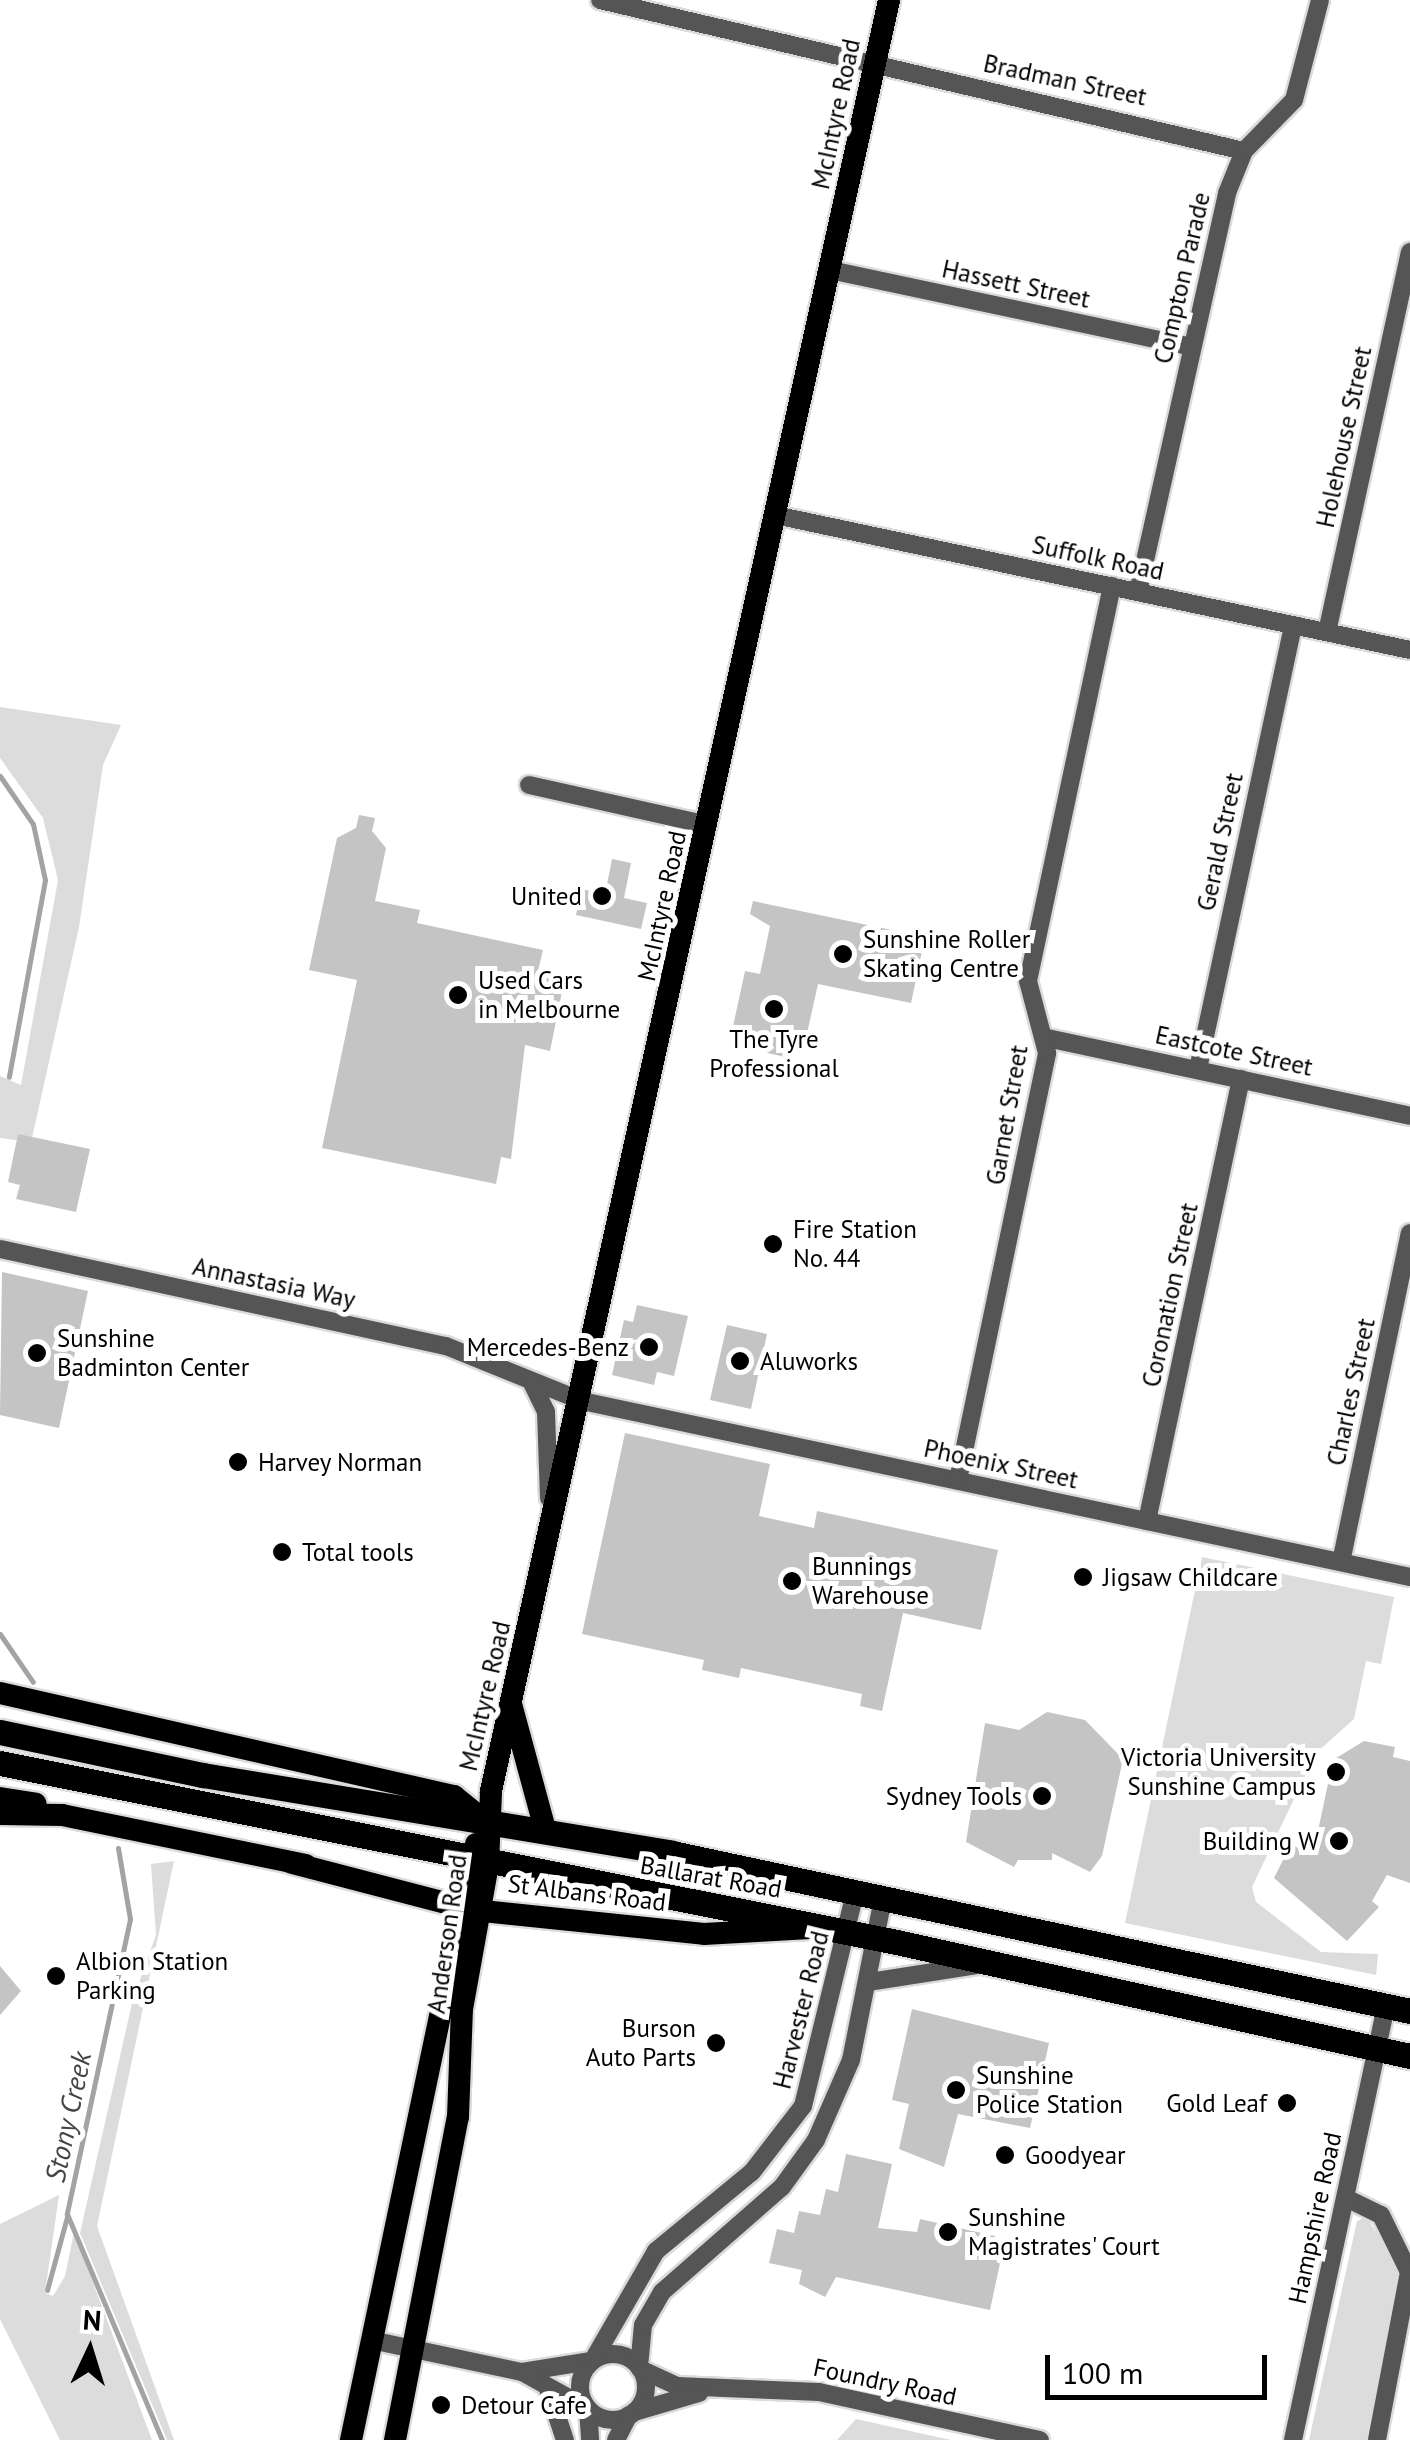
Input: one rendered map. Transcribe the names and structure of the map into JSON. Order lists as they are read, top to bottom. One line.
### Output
{"streets":{"highway":["Ballarat Road"],"main road":["McIntyre Road","St Albans Road","Anderson Road"],"street":["Bradman Street","Compton Parade","Hassett Street","Holehouse Street","Suffolk Road","Gerald Street","Eastcote Street","Garnet Street","Annastasia Way","Coronation Street","Charles Street","Phoenix Street","Harvester Road","Hampshire Road","Foundry Road"]},"crossings":[["Bradman Street","McIntyre Road"],["Bradman Street","Compton Parade"],["McIntyre Road","Hassett Street"],["McIntyre Road","Suffolk Road"],["McIntyre Road","Annastasia Way"],["McIntyre Road","Phoenix Street"],["McIntyre Road","Ballarat Road"],["McIntyre Road","Anderson Road"],["Compton Parade","Hassett Street"],["Compton Parade","Suffolk Road"],["Holehouse Street","Suffolk Road"],["Suffolk Road","Gerald Street"],["Suffolk Road","Garnet Street"],["Gerald Street","Eastcote Street"],["Eastcote Street","Garnet Street"],["Eastcote Street","Coronation Street"],["Garnet Street","Phoenix Street"],["Annastasia Way","Phoenix Street"],["Coronation Street","Phoenix Street"],["Charles Street","Phoenix Street"],["Ballarat Road","St Albans Road"],["Ballarat Road","Anderson Road"],["Ballarat Road","Harvester Road"],["Ballarat Road","Hampshire Road"],["St Albans Road","Anderson Road"],["Harvester Road","Foundry Road"]],"water":["Stony Creek"],"places":["United","Sunshine Roller Skating Centre","Used Cars in Melbourne","The Tyre Professional","Fire Station No. 44","Mercedes-Benz","Sunshine Badminton Center","Aluworks","Harvey Norman","Total tools","Jigsaw Childcare","Bunnings Warehouse","Victoria University Sunshine Campus","Sydney Tools","Building W","Albion Station Parking","Burson Auto Parts","Sunshine Police Station","Gold Leaf","Goodyear","Sunshine Magistrates' Court","Detour Cafe"],"scale_bar":"100 m","north":"top"}
